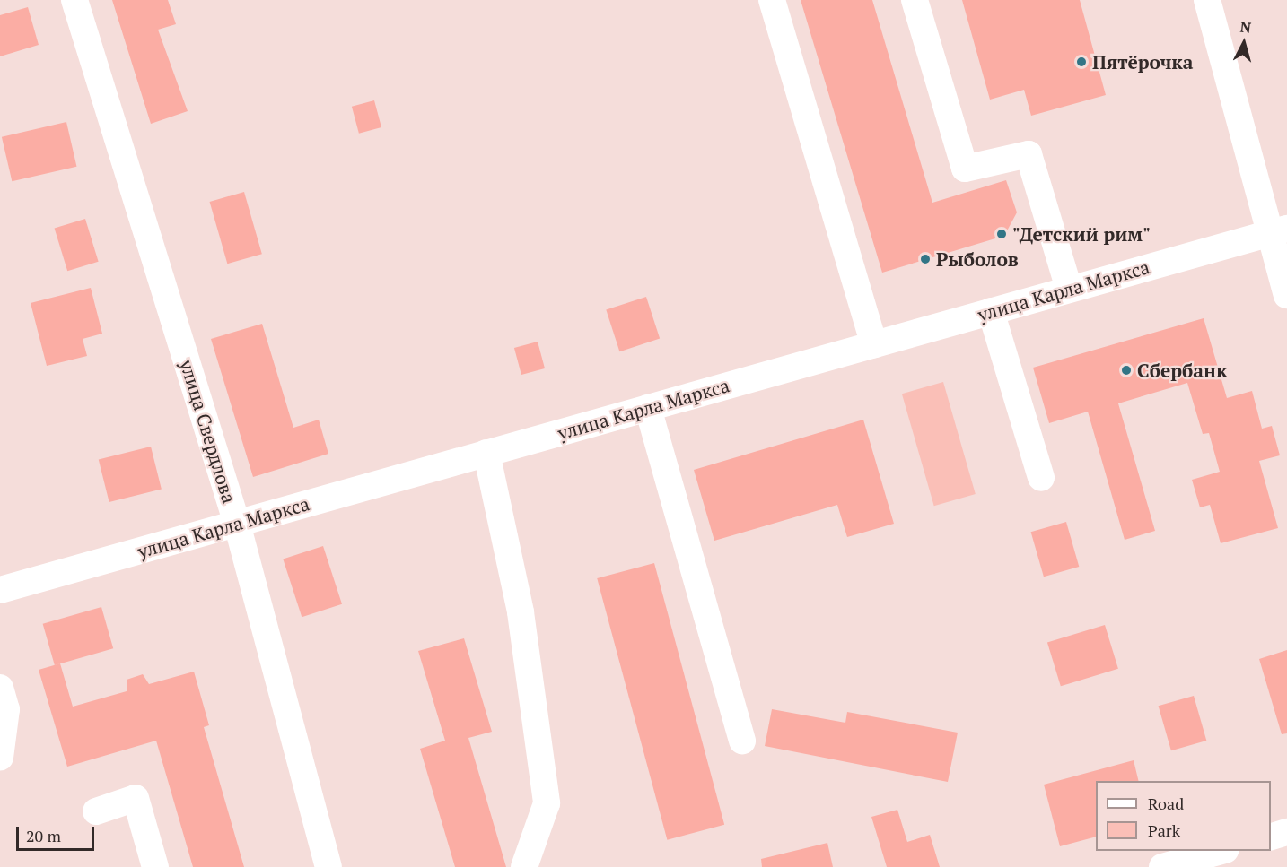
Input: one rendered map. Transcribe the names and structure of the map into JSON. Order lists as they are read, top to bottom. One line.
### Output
{"streets":{"street":["улица Карла Маркса","улица Свердлова"]},"crossings":[["улица Карла Маркса","улица Свердлова"]],"places":["Пятёрочка","\"Детский рим\"","Рыболов","Сбербанк"],"legend":["Road","Park"],"scale_bar":"20 m","north":"top"}
